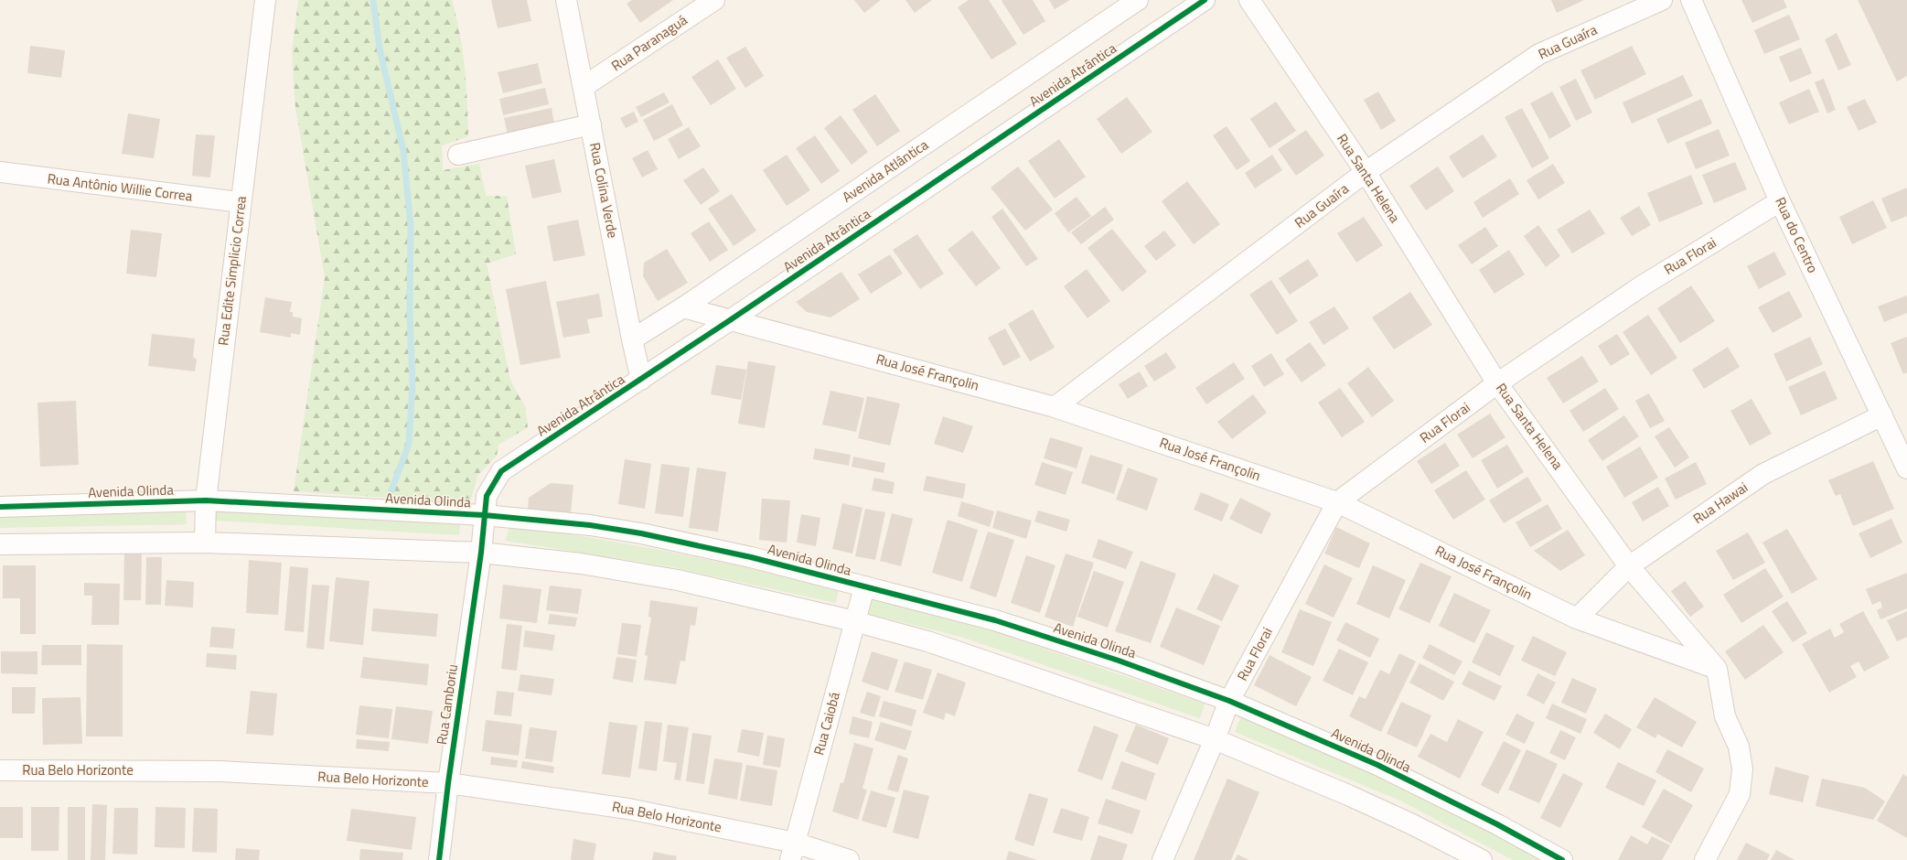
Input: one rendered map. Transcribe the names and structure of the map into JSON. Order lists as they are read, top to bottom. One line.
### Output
{"streets":{"street":["Rua Guaíra","Rua Paranaguá","Avenida Atrântica","Avenida Atlântica","Rua Santa Helena","Rua Antônio Willie Correa","Rua Colina Verde","Rua do Centro","Rua Florai","Rua Edite Simplicio Correa","Rua José Françolin","Avenida Olinda","Rua Hawai","Rua Camboriu","Rua Caiobá","Rua Belo Horizonte"]},"crossings":[["Rua Guaíra","Rua Santa Helena"],["Rua Guaíra","Rua José Françolin"],["Rua Paranaguá","Rua Colina Verde"],["Avenida Atrântica","Rua Colina Verde"],["Avenida Atrântica","Rua José Françolin"],["Avenida Atrântica","Avenida Olinda"],["Avenida Atrântica","Rua Camboriu"],["Avenida Atlântica","Rua Colina Verde"],["Avenida Atlântica","Rua José Françolin"],["Rua Santa Helena","Rua Florai"],["Rua Santa Helena","Rua José Françolin"],["Rua Santa Helena","Rua Hawai"],["Rua Antônio Willie Correa","Rua Edite Simplicio Correa"],["Rua do Centro","Rua Florai"],["Rua do Centro","Rua Hawai"],["Rua Florai","Rua José Françolin"],["Rua Florai","Avenida Olinda"],["Rua Edite Simplicio Correa","Avenida Olinda"],["Rua José Françolin","Rua Hawai"],["Avenida Olinda","Rua Caiobá"],["Rua Camboriu","Rua Belo Horizonte"],["Rua Caiobá","Rua Belo Horizonte"]]}
